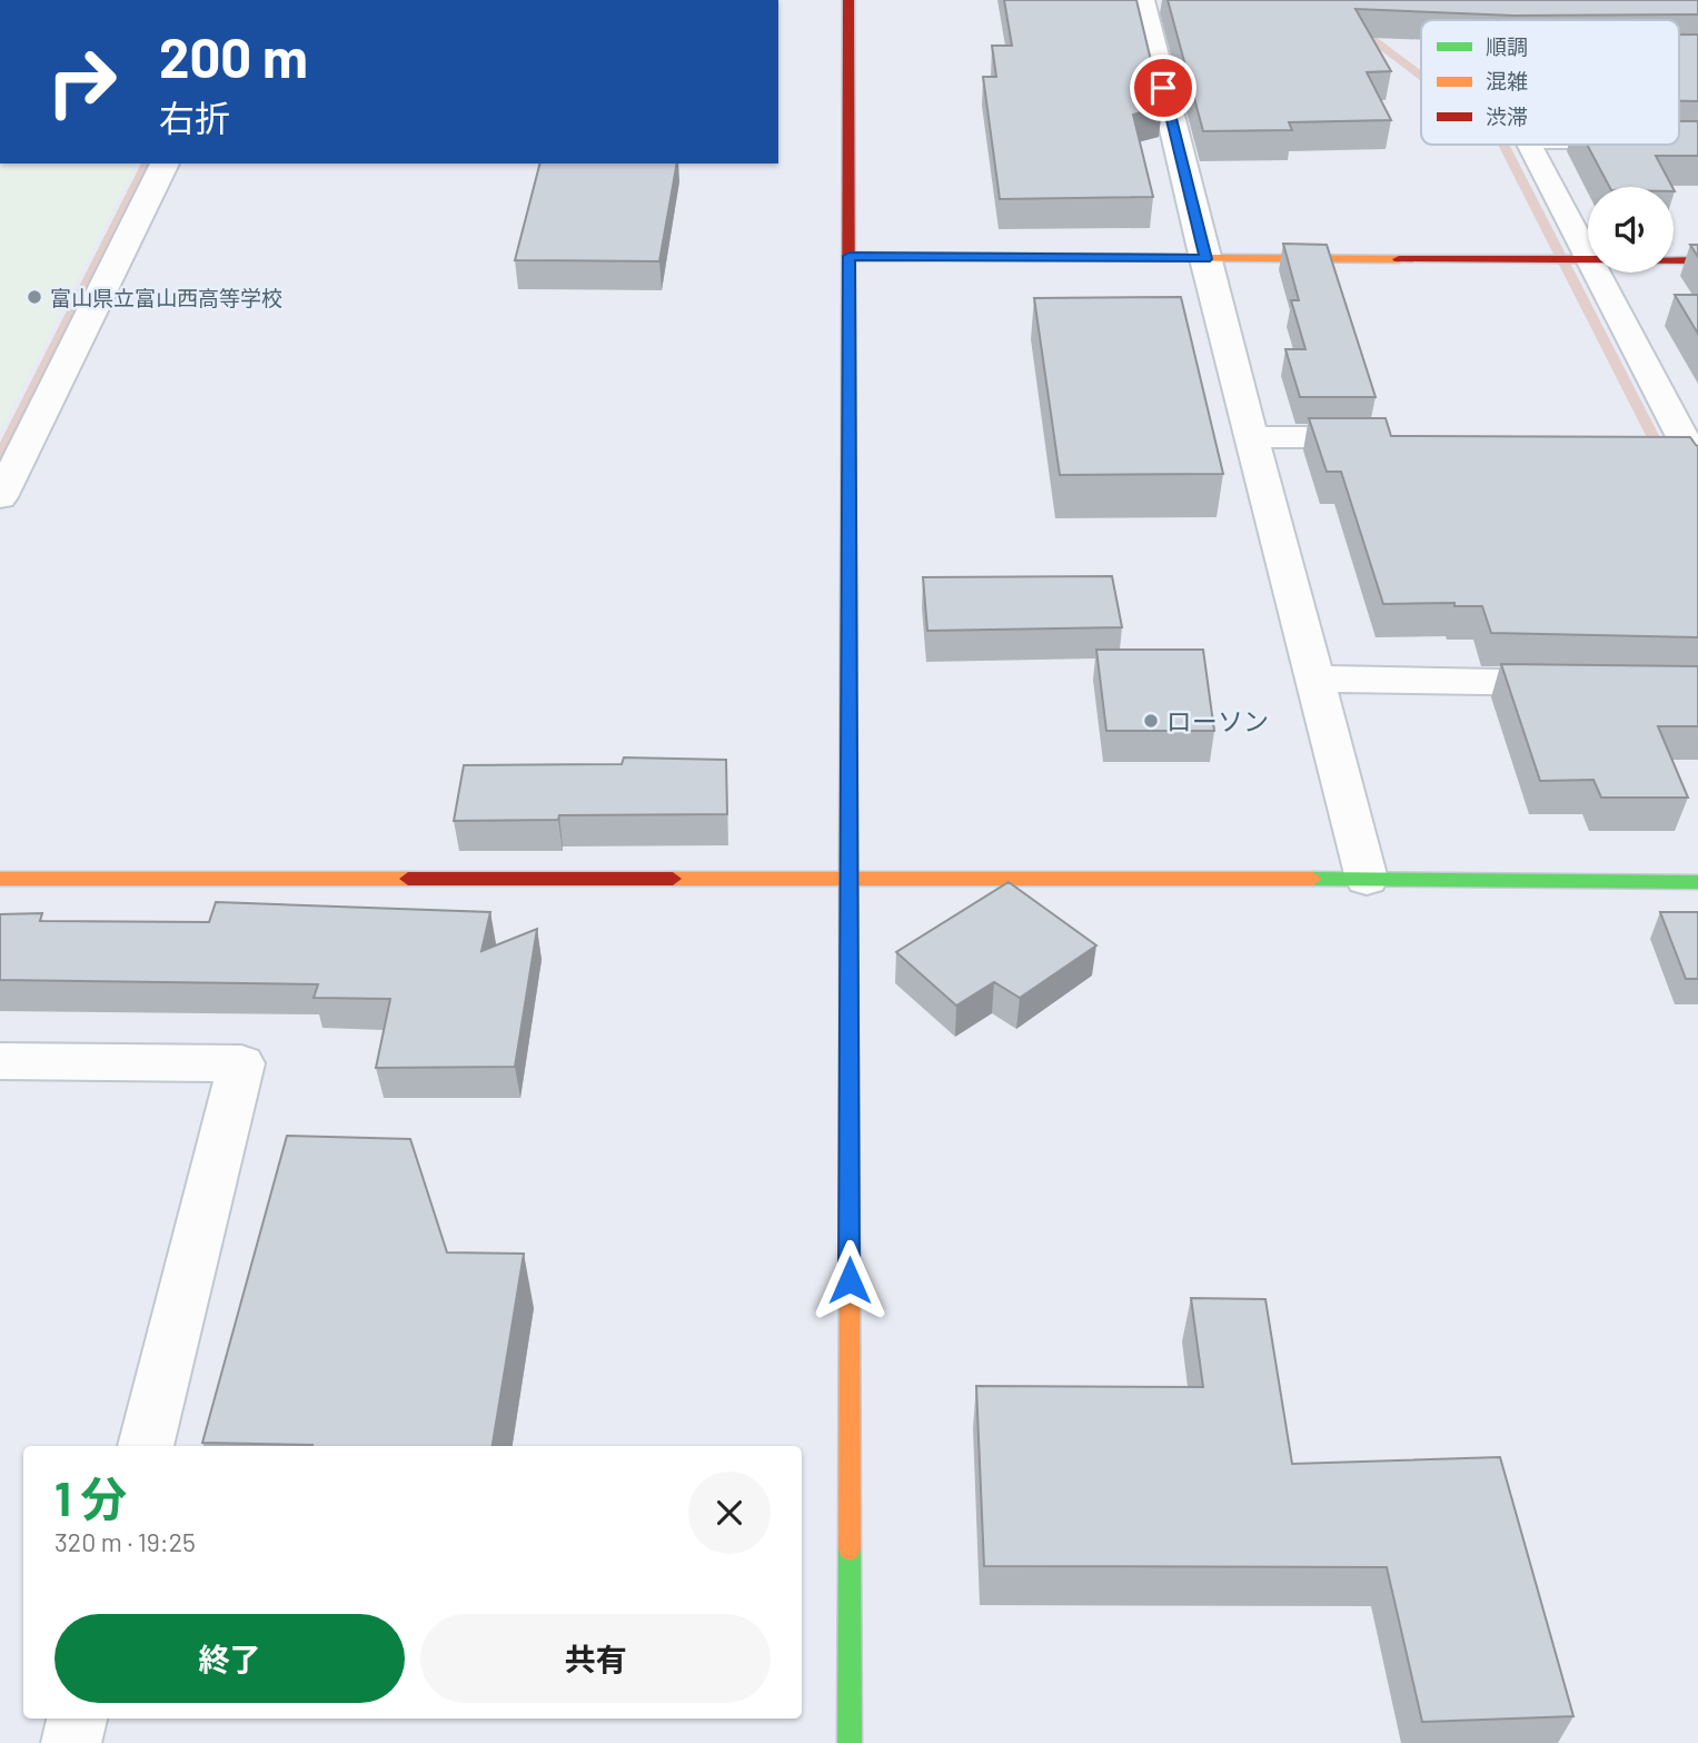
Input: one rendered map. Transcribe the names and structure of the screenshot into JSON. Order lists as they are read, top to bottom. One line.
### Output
{"places":["富山県立富山西高等学校","ローソン"],"legend":["順調","混雑","渋滞"],"page":{"turn":["200 m","右折"],"heading":["1 分","320 m · 19:25"],"buttons":["終了","共有"]}}
